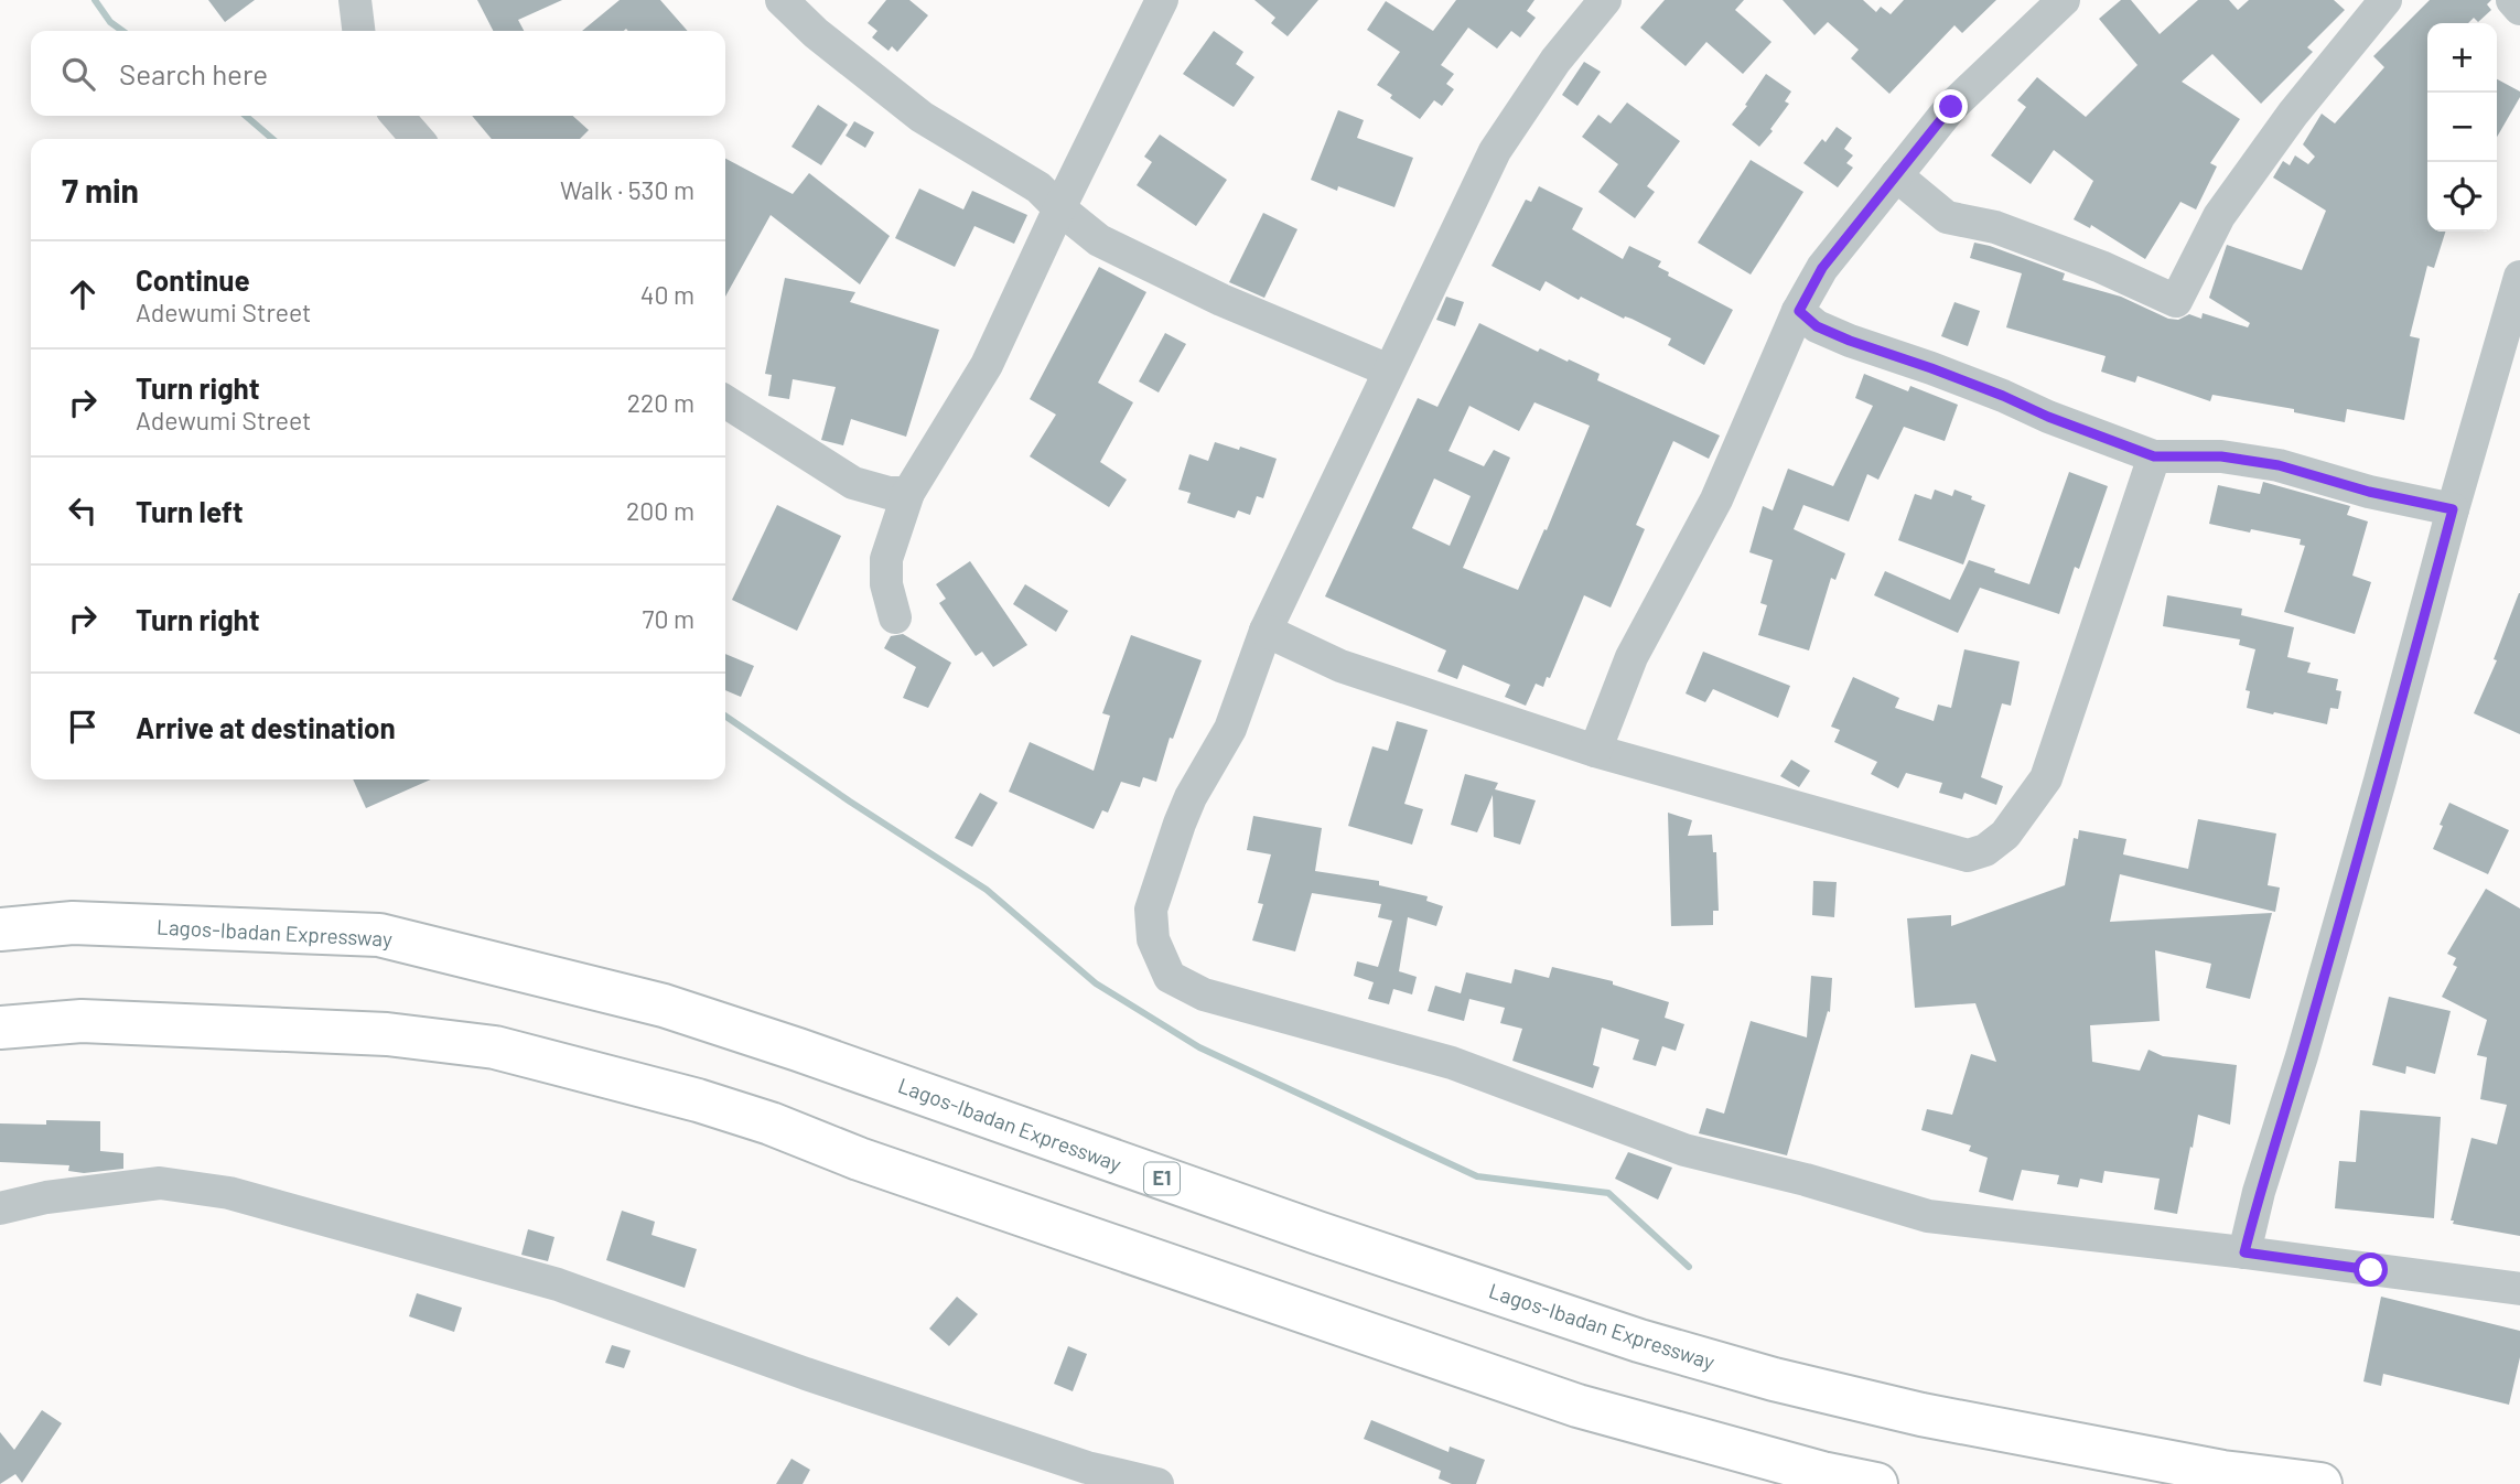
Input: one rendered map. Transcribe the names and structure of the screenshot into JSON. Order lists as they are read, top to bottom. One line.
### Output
{"streets":{"highway":["Lagos-Ibadan Expressway","E1"]},"page":{"map_buttons":["+","−"],"search":"Search here","heading":["7 min","Walk · 530 m"],"list":[["Continue","Adewumi Street","40 m"],["Turn right","Adewumi Street","220 m"],["Turn left","200 m"],["Turn right","70 m"],"Arrive at destination"]}}
